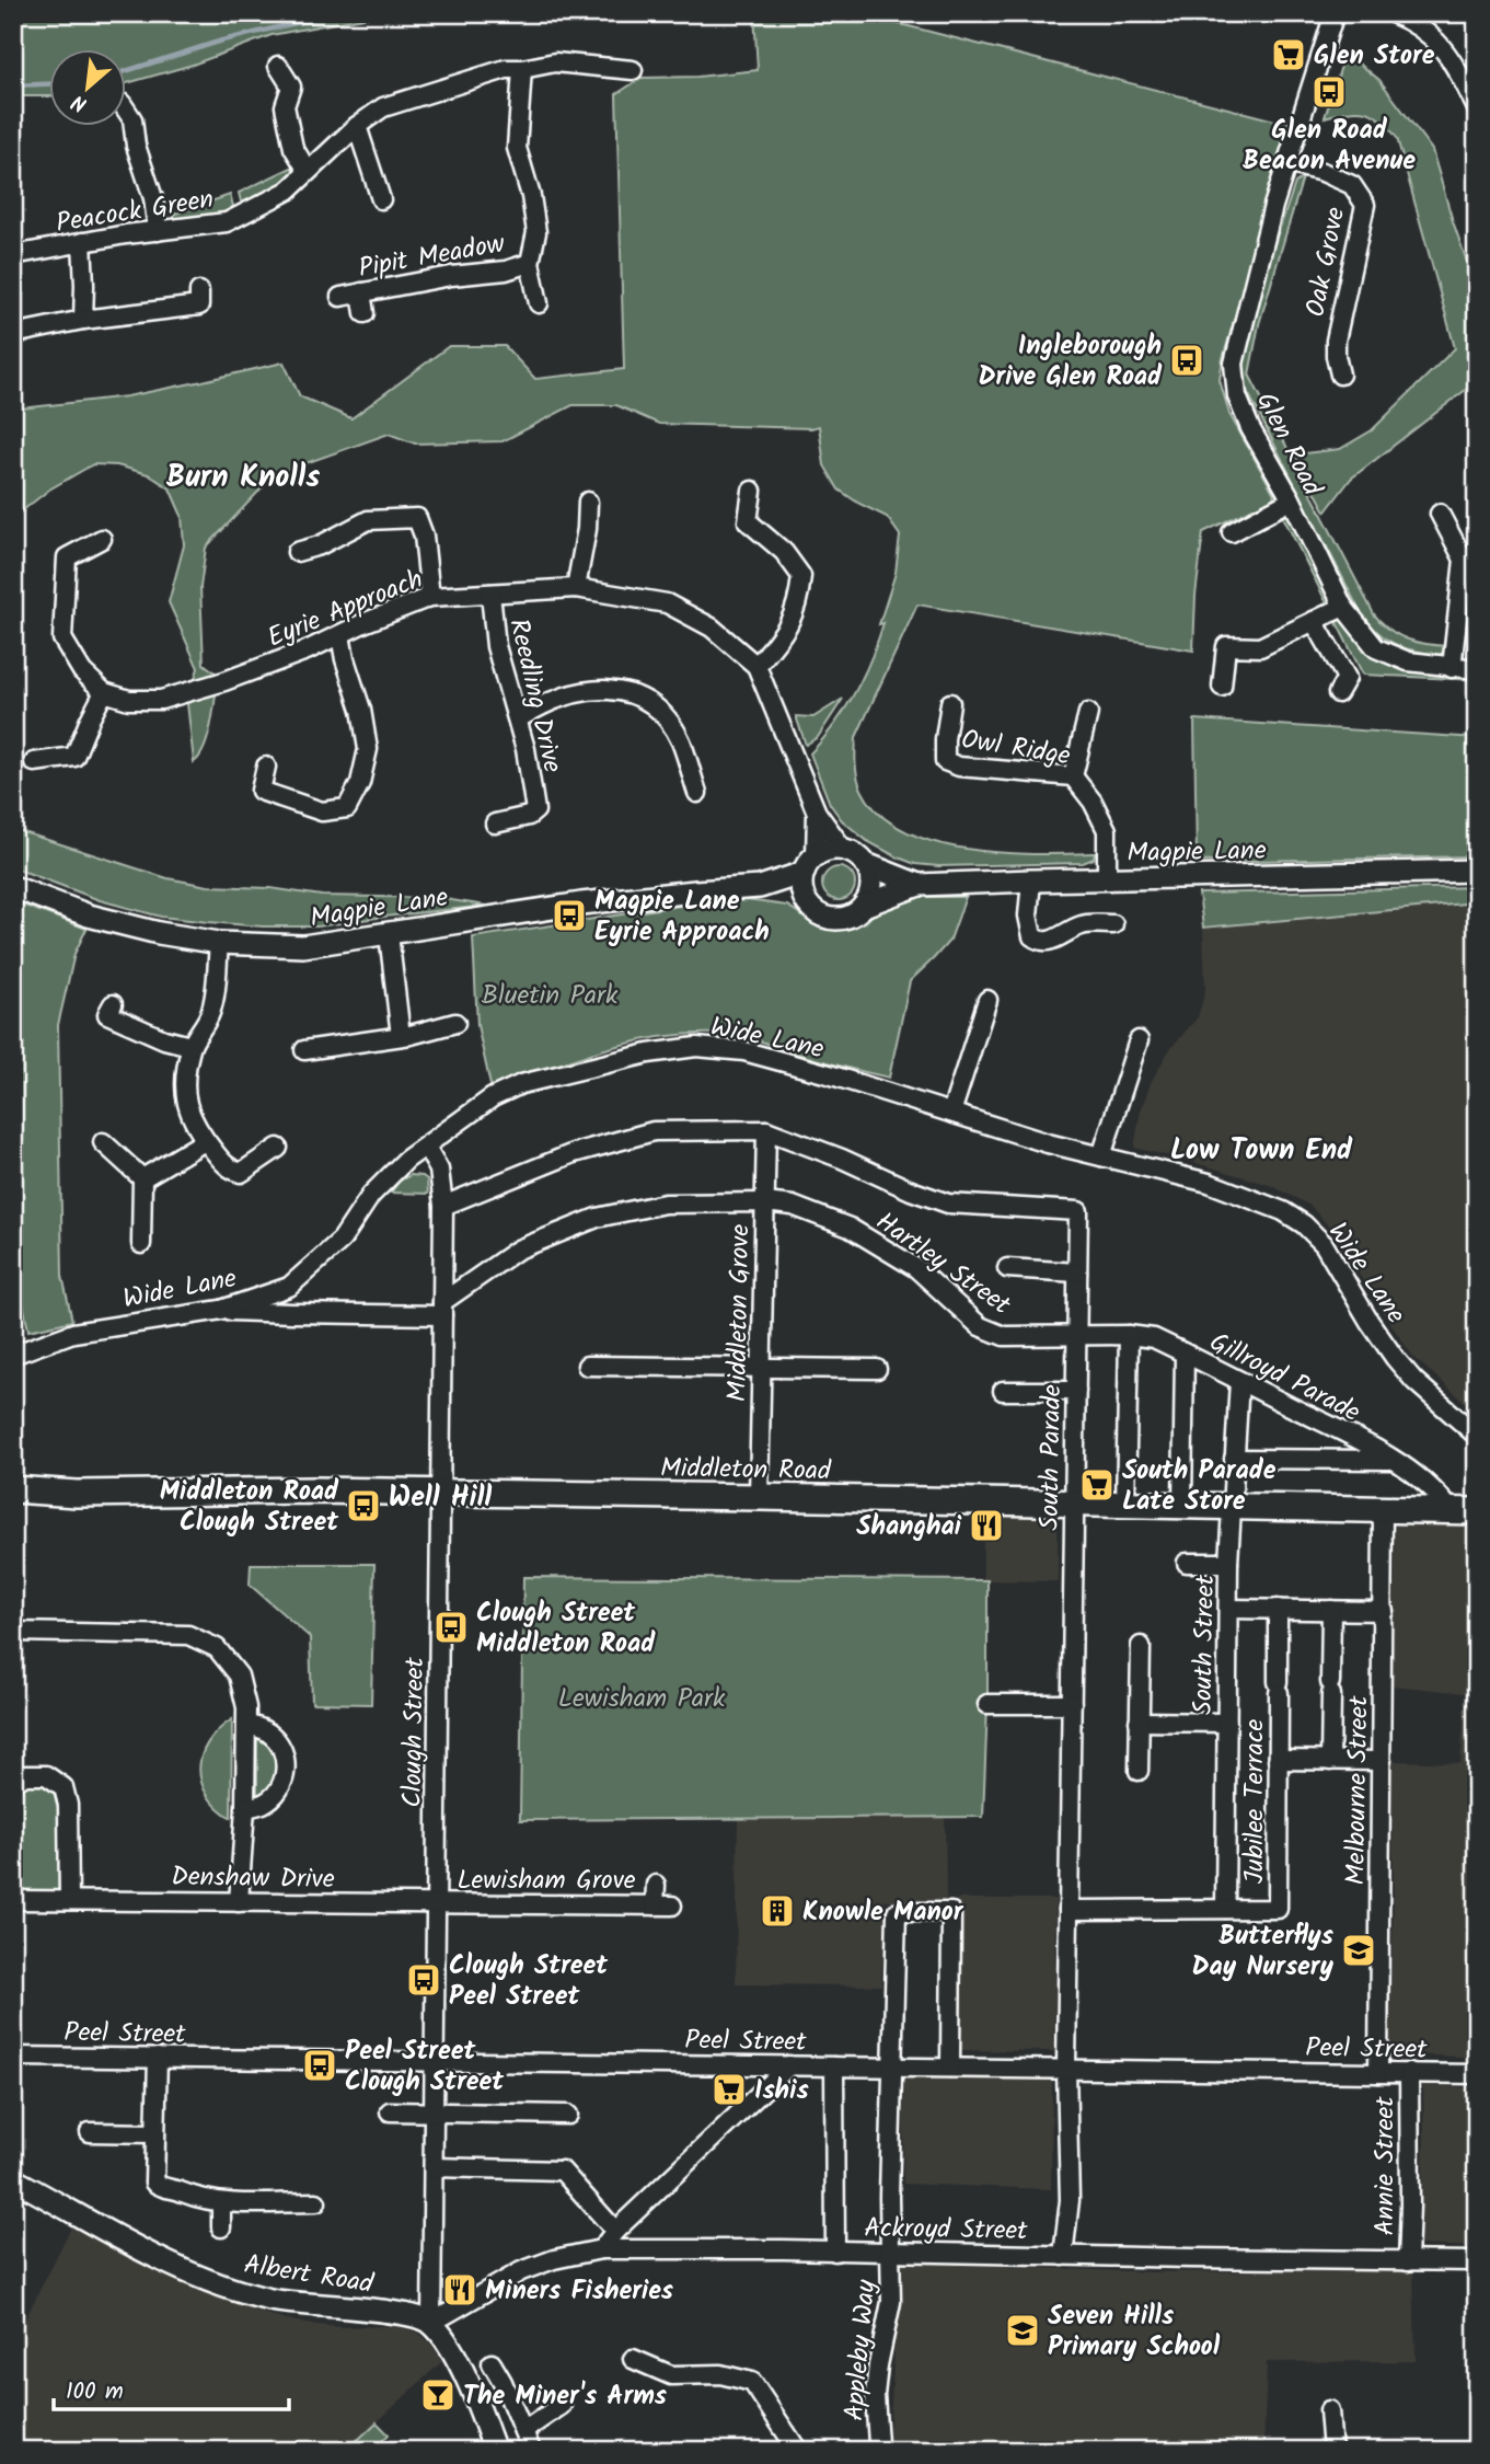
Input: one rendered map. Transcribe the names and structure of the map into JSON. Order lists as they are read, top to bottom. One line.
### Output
{"streets":{"main road":["Middleton Road"],"street":["Peacock Green","Pipit Meadow","Oak Grove","Glen Road","Eyrie Approach","Reedling Drive","Owl Ridge","Magpie Lane","Wide Lane","Hartley Street","Middleton Grove","Gillroyd Parade","South Parade","South Street","Clough Street","Melbourne Street","Jubilee Terrace","Denshaw Drive","Lewisham Grove","Peel Street","Annie Street","Ackroyd Street","Albert Road","Appleby Way"]},"crossings":[["Oak Grove","Glen Road"],["Eyrie Approach","Reedling Drive"],["Eyrie Approach","Magpie Lane"],["Owl Ridge","Magpie Lane"],["Wide Lane","Clough Street"],["Hartley Street","Middleton Grove"],["Hartley Street","Gillroyd Parade"],["Hartley Street","South Parade"],["Hartley Street","Clough Street"],["Middleton Grove","South Parade"],["Middleton Grove","Middleton Road"],["Gillroyd Parade","South Parade"],["Gillroyd Parade","Middleton Road"],["Gillroyd Parade","South Street"],["South Parade","Middleton Road"],["South Parade","Peel Street"],["South Parade","Ackroyd Street"],["Middleton Road","South Street"],["Middleton Road","Clough Street"],["Middleton Road","Melbourne Street"],["South Street","Jubilee Terrace"],["Clough Street","Denshaw Drive"],["Clough Street","Lewisham Grove"],["Clough Street","Peel Street"],["Clough Street","Ackroyd Street"],["Clough Street","Albert Road"],["Melbourne Street","Peel Street"],["Denshaw Drive","Lewisham Grove"],["Peel Street","Annie Street"],["Peel Street","Appleby Way"],["Annie Street","Ackroyd Street"],["Ackroyd Street","Albert Road"],["Ackroyd Street","Appleby Way"]],"districts":["Burn Knolls","Low Town End","Well Hill"],"parks":["Bluetin Park","Lewisham Park"],"places":{"supermarket":["Glen Store","South Parade Late Store","Ishis"],"bus stop":["Glen Road Beacon Avenue","Ingleborough Drive Glen Road","Magpie Lane Eyrie Approach","Middleton Road Clough Street","Clough Street Middleton Road","Clough Street Peel Street","Peel Street Clough Street"],"restaurant":["Shanghai","Miners Fisheries"],"building":["Knowle Manor"],"school or university":["Butterflys Day Nursery","Seven Hills Primary School"],"bar":["The Miner's Arms"]},"scale_bar":"100 m","north":"bottom left"}
